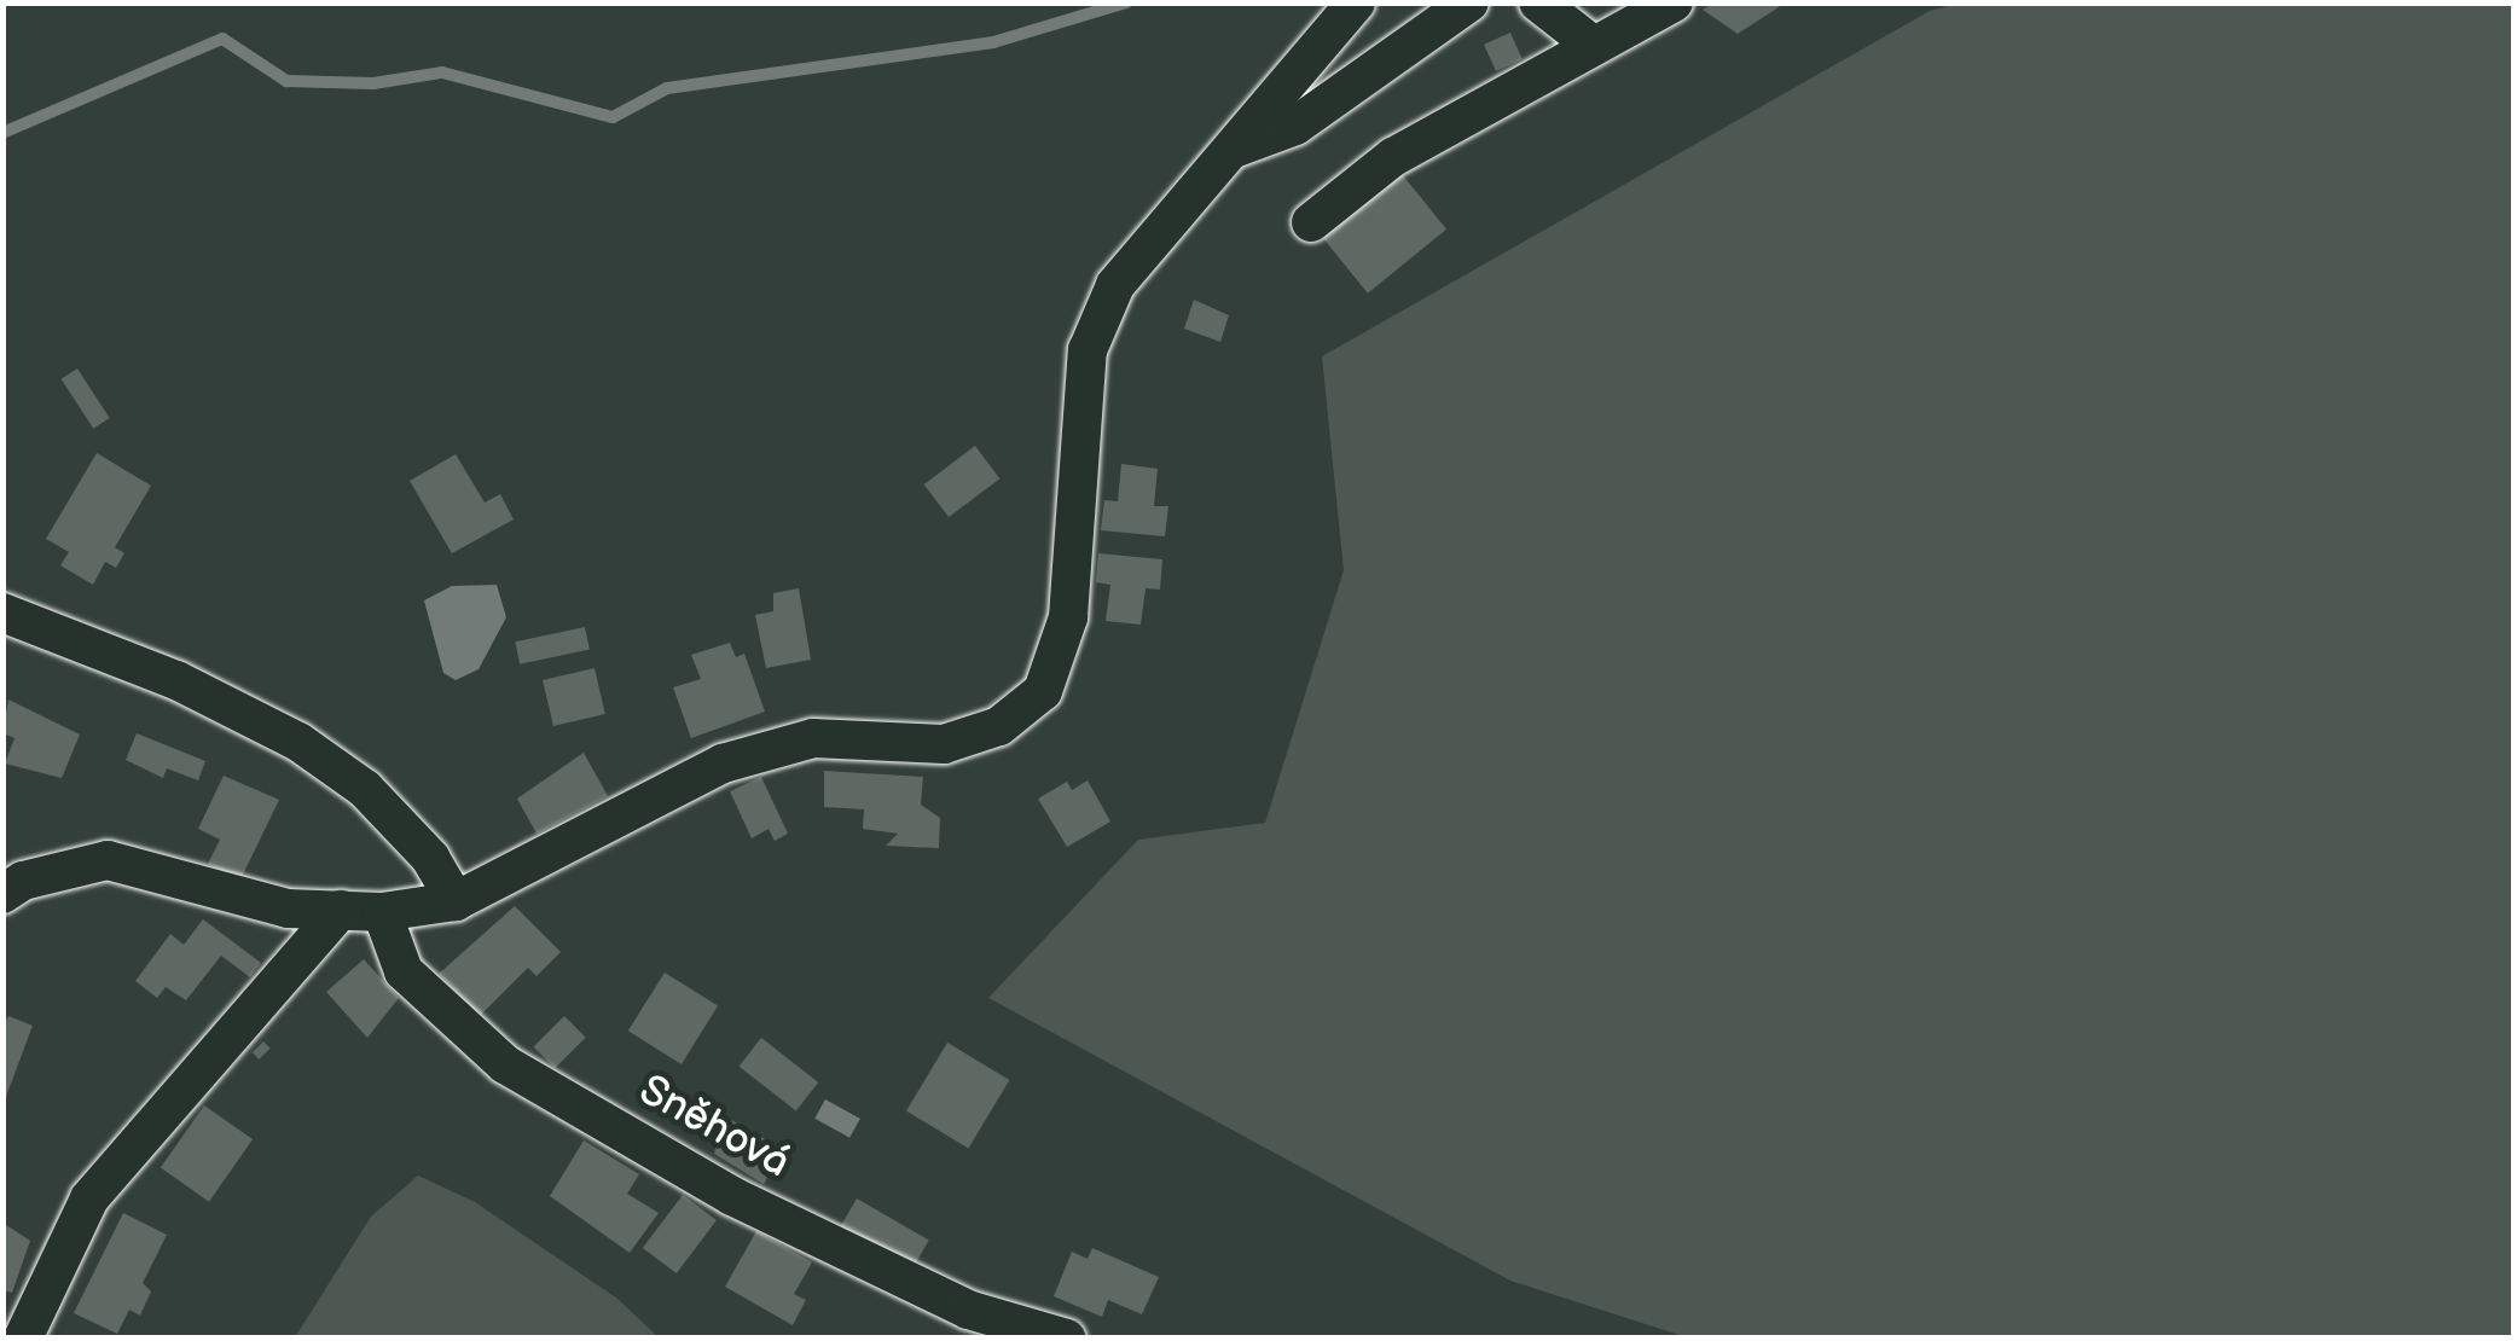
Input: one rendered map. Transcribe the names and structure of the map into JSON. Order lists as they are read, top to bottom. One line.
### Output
{"streets":{"street":["Sněhová"]}}
